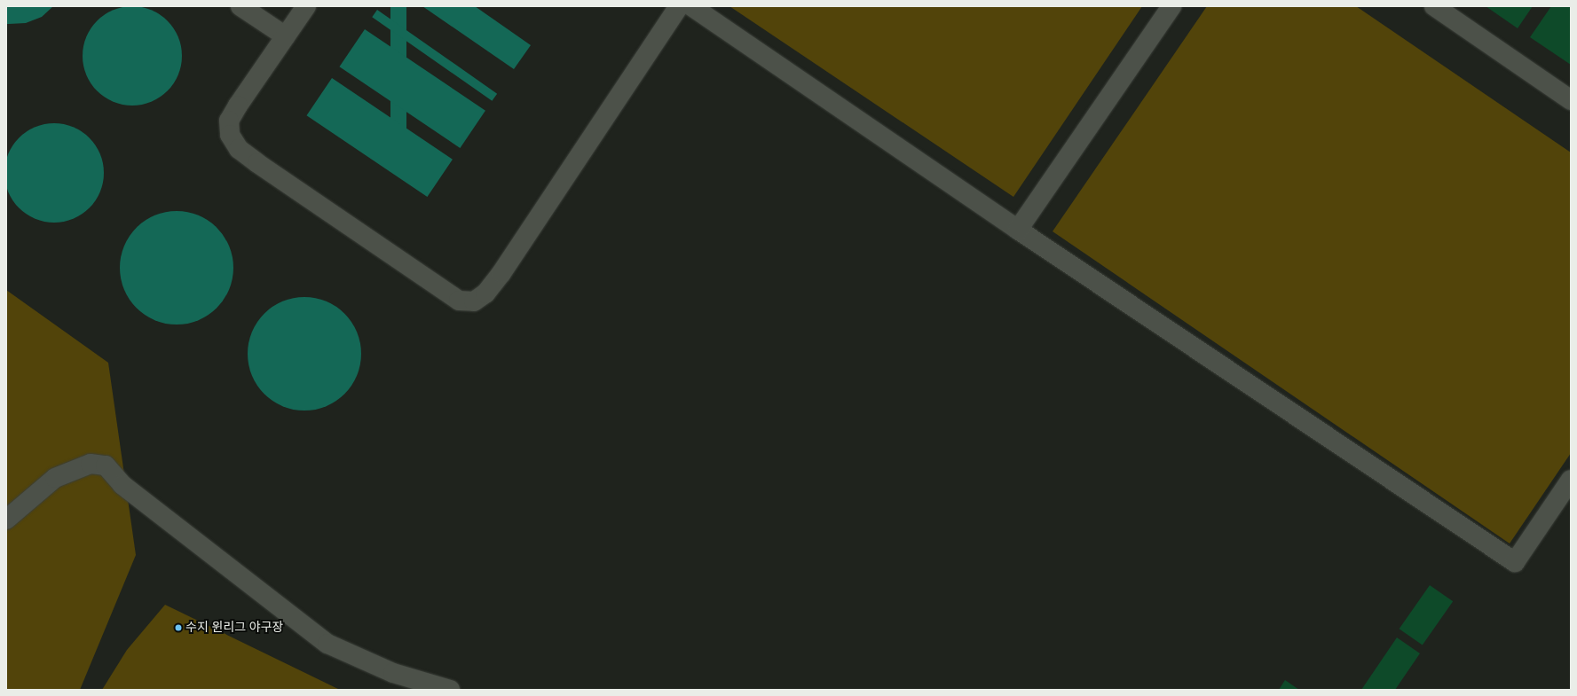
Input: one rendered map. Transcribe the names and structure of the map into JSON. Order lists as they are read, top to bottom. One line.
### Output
{"places":["수지 윈리그 야구장"]}
